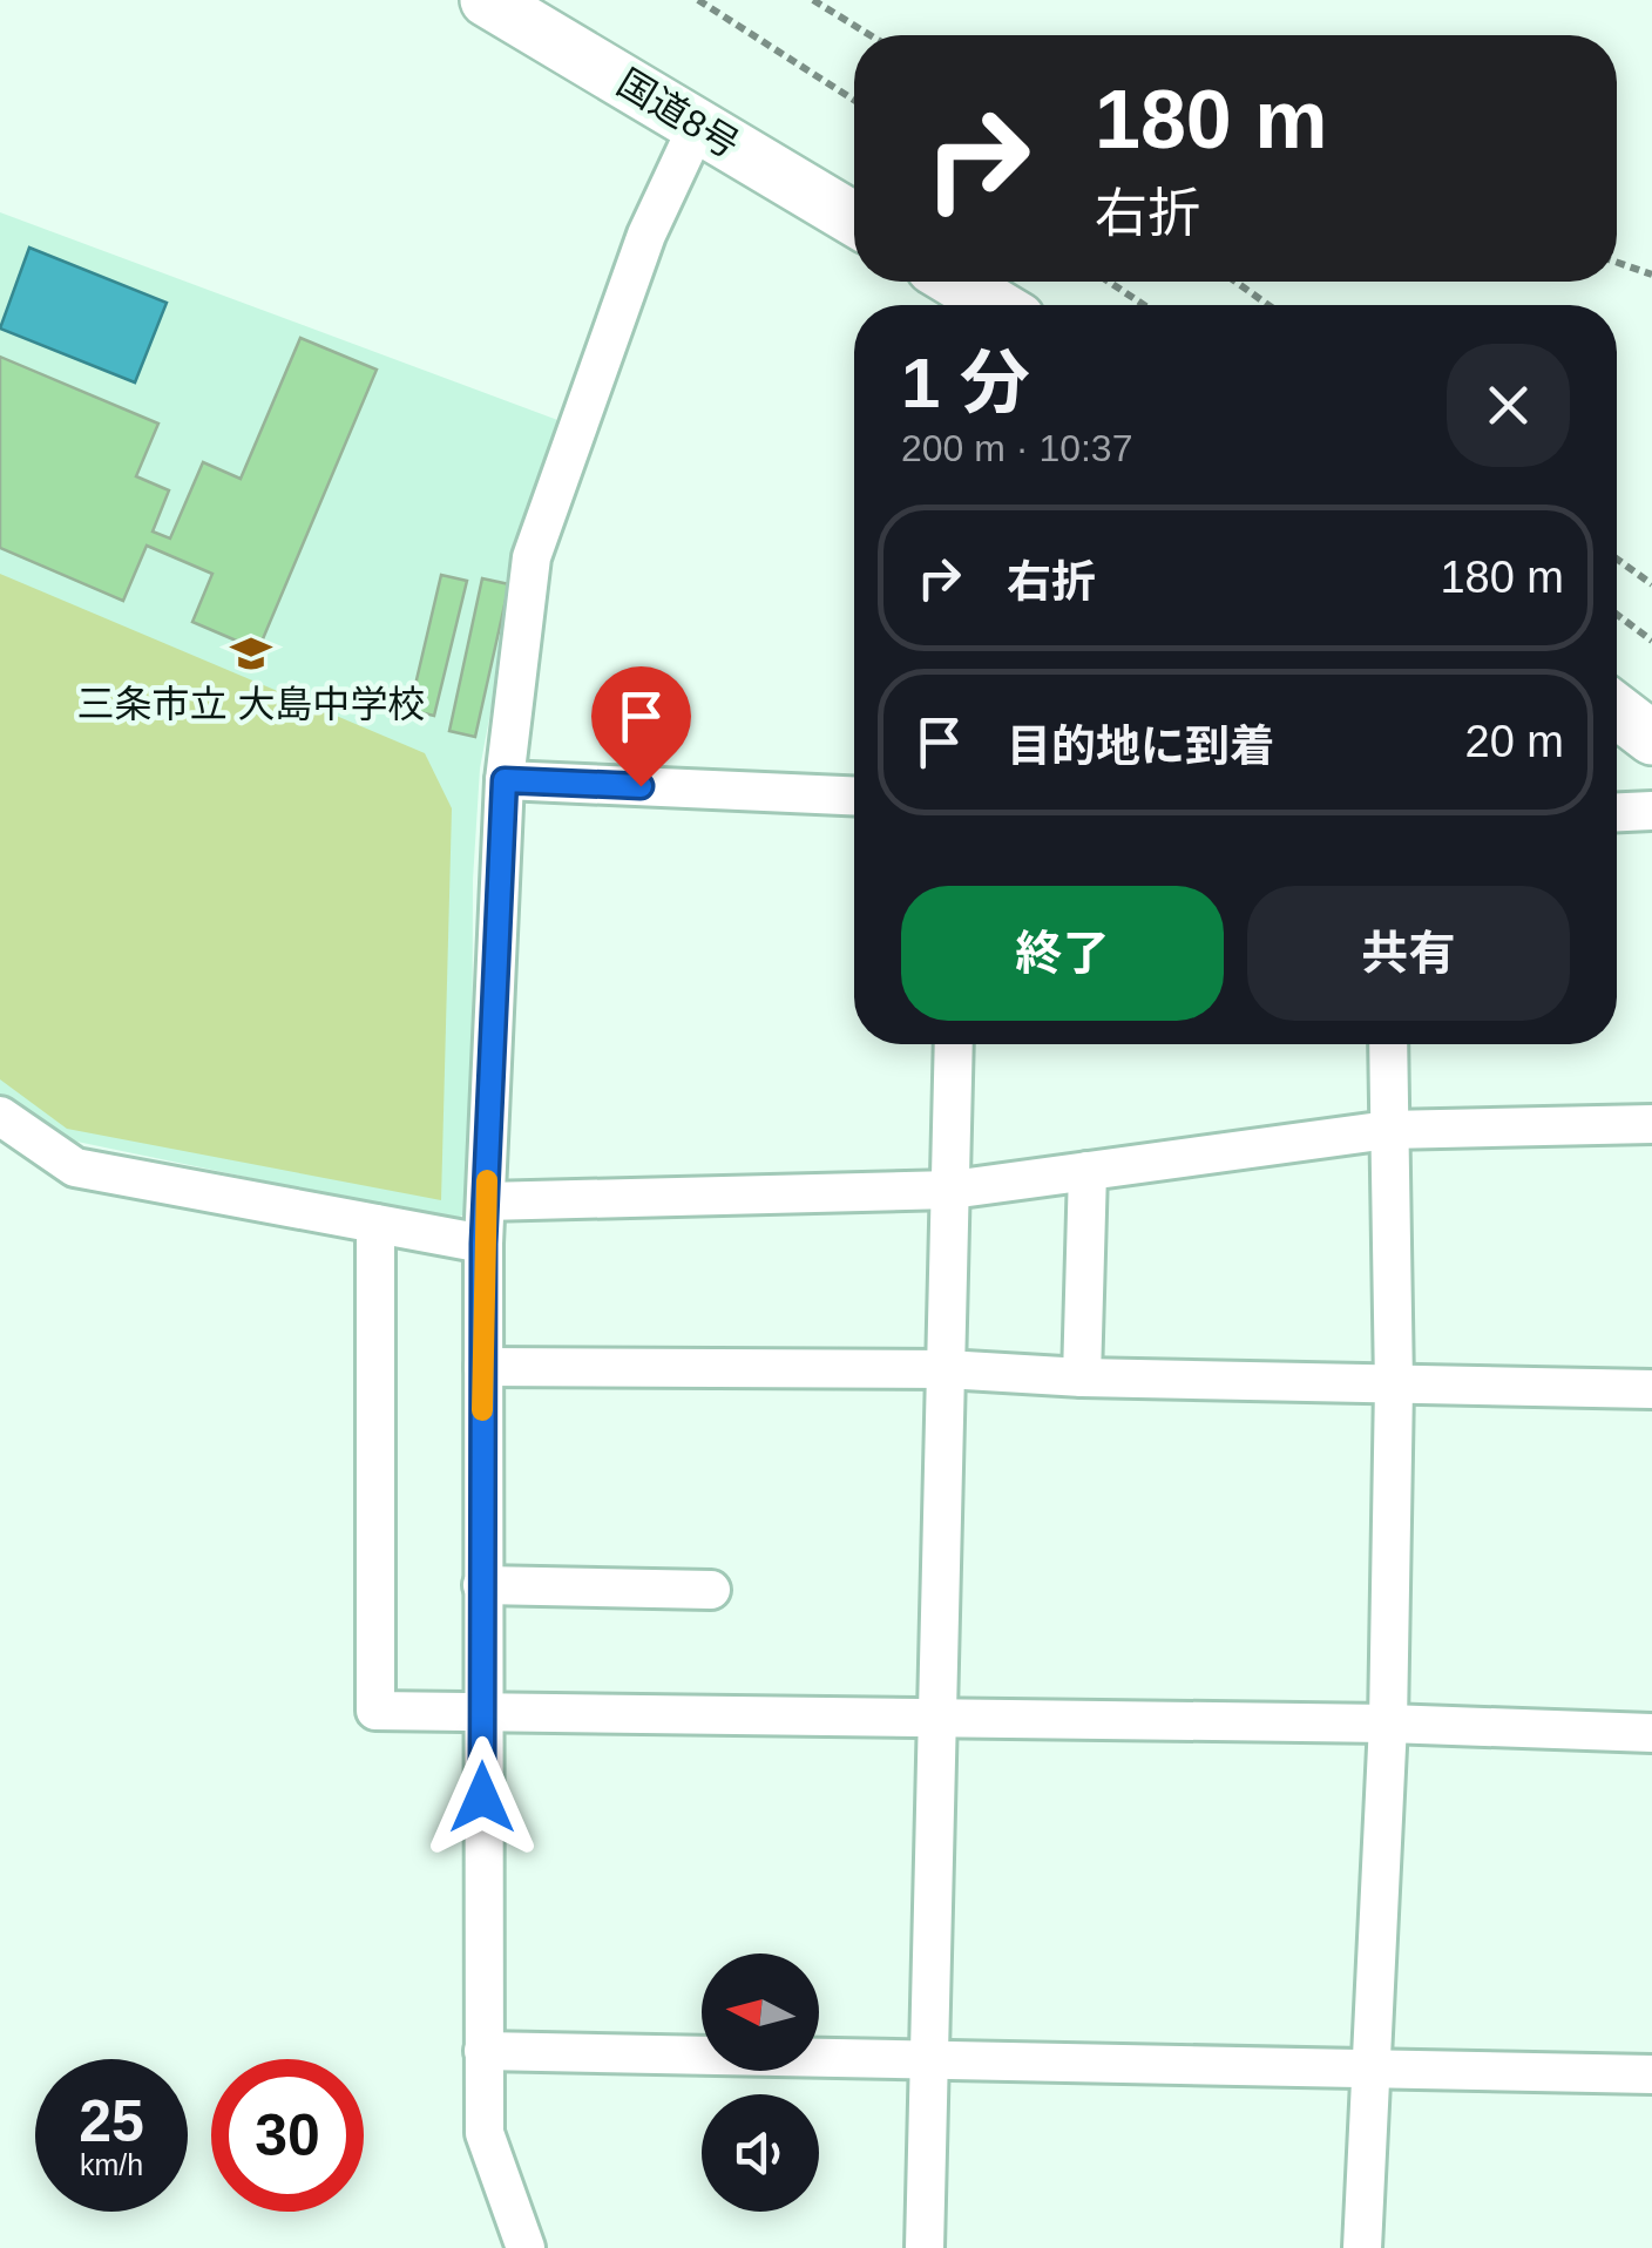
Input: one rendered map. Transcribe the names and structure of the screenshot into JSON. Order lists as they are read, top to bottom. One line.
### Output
{"streets":{"highway":["国道8号"]},"places":{"school or university":["三条市立 大島中学校"]},"north":"left","page":{"turn":["180 m","右折"],"heading":["1 分","200 m · 10:37"],"list":[{"name":"右折","value":"180 m"},{"name":"目的地に到着","value":"20 m"}],"buttons":["終了","共有"],"speed":"25 km/h","limit":"30"}}
